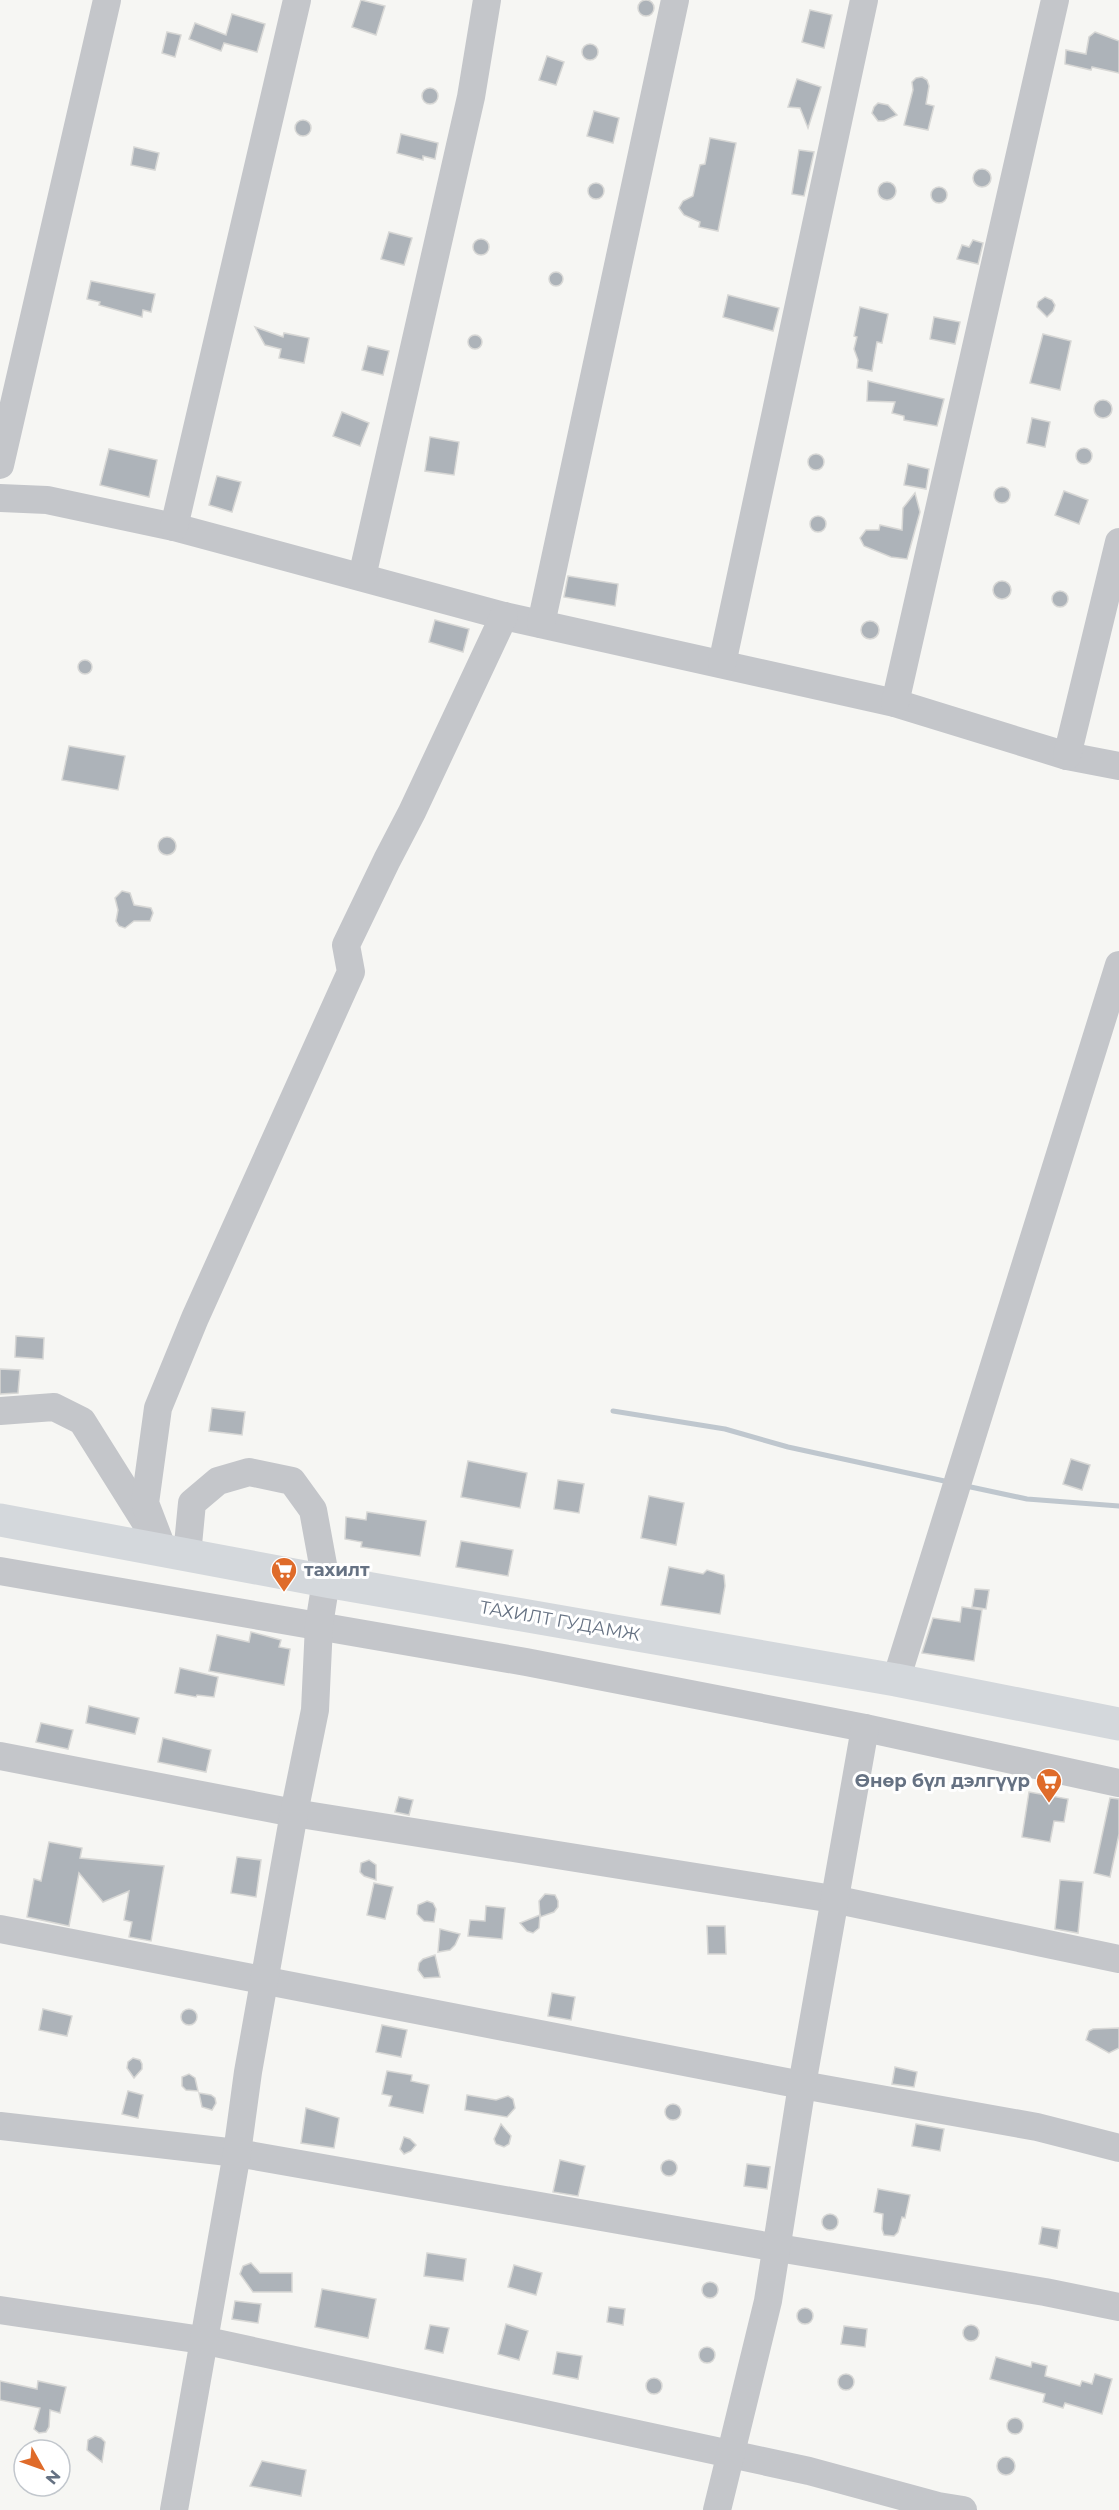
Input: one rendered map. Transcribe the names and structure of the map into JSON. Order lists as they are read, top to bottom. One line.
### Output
{"streets":{"main road":["ТАХИЛТ ГУДАМЖ"]},"places":{"supermarket":["тахилт","Өнөр бүл дэлгүүр"]},"north":"bottom right"}
